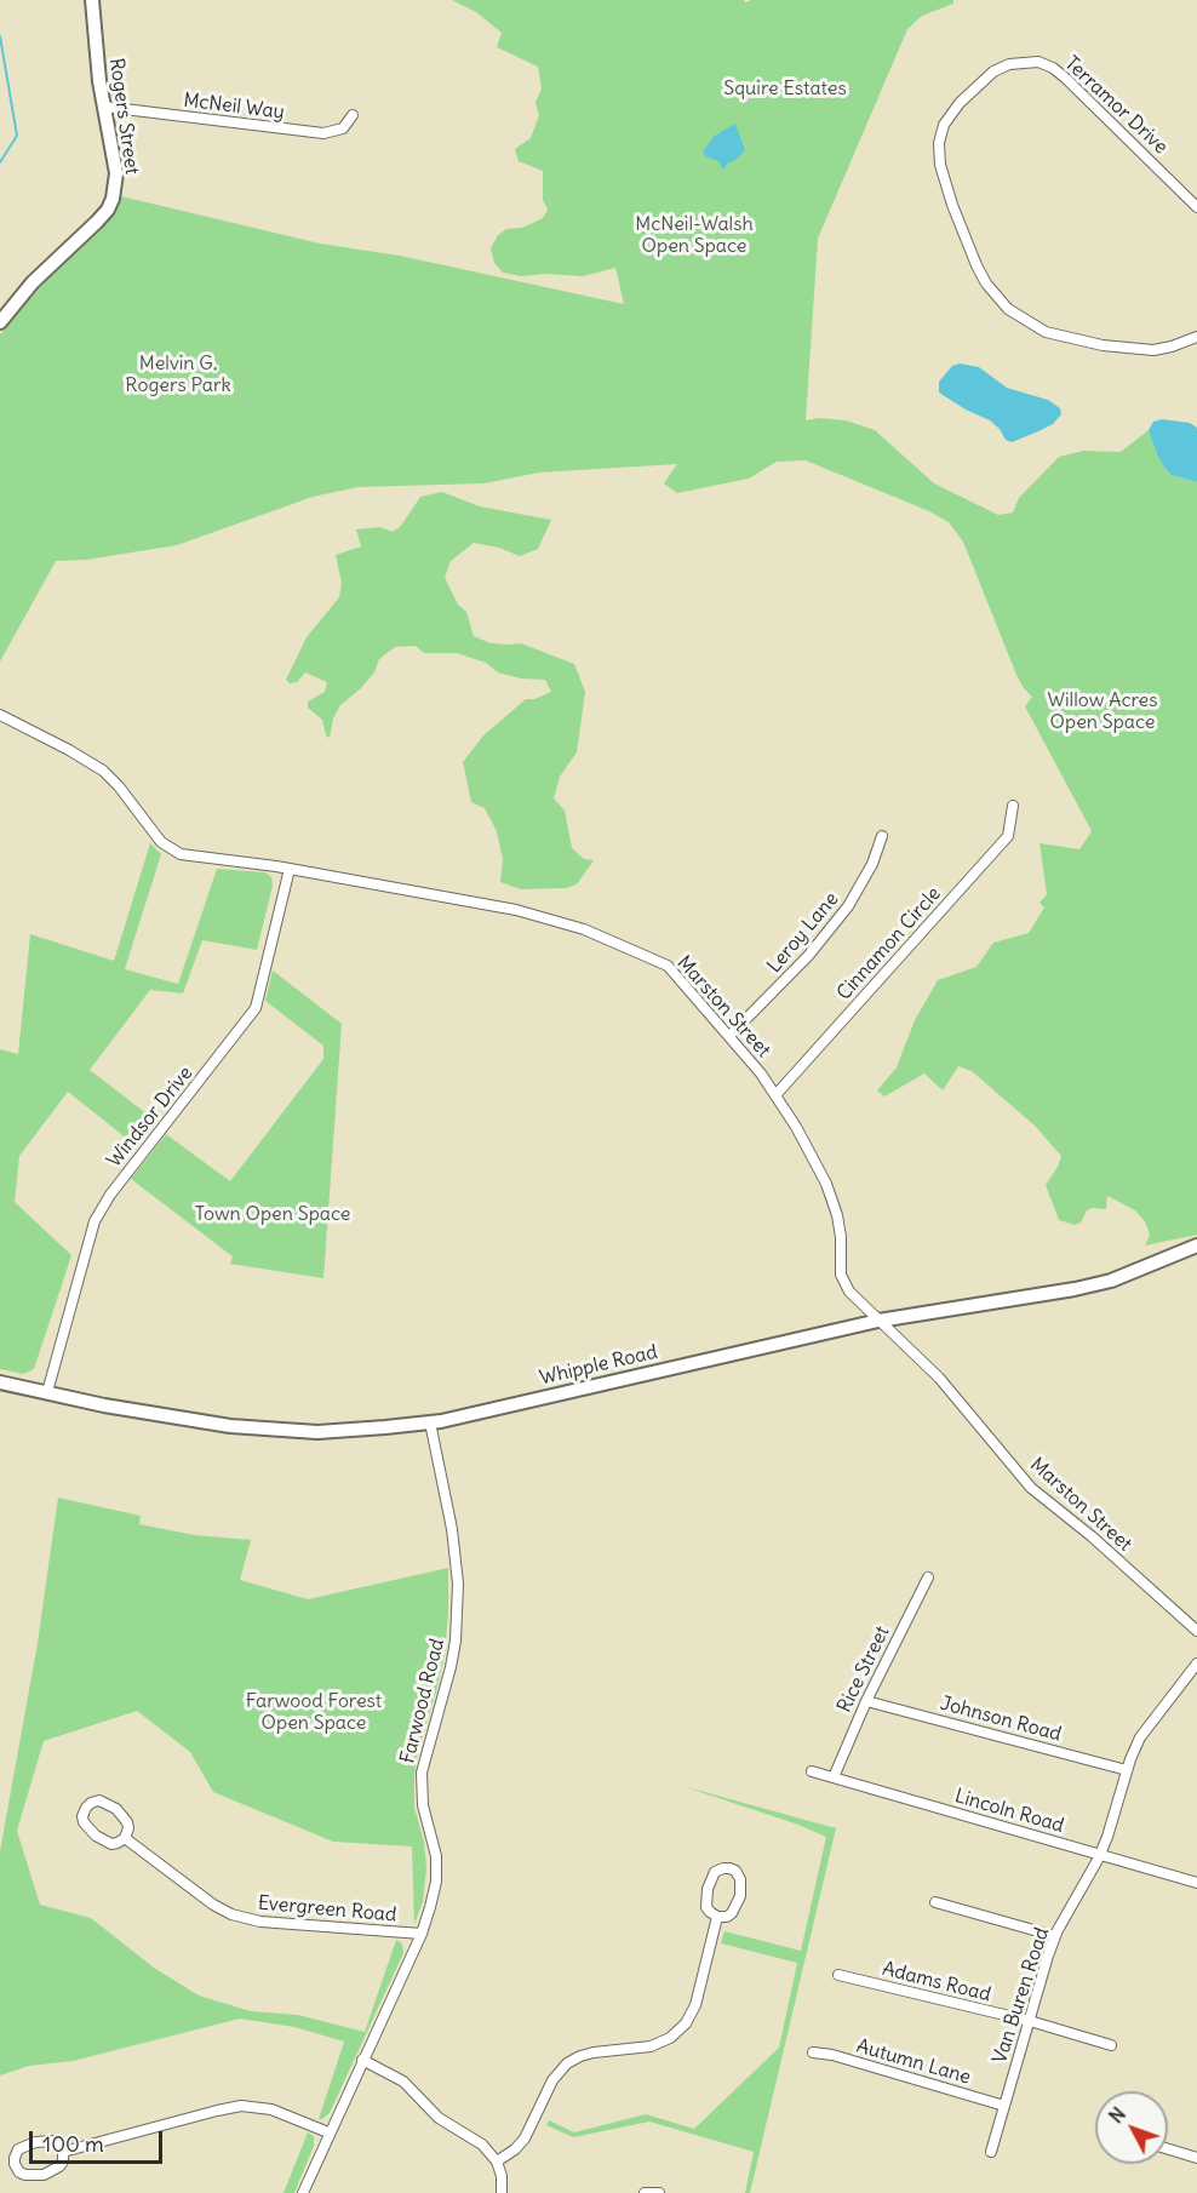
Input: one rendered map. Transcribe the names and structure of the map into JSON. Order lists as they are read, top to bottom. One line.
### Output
{"streets":{"main road":["Rogers Street","Whipple Road"],"street":["Terramor Drive","McNeil Way","Leroy Lane","Cinnamon Circle","Marston Street","Windsor Drive","Rice Street","Farwood Road","Johnson Road","Lincoln Road","Evergreen Road","Adams Road","Van Buren Road","Autumn Lane"]},"crossings":[["McNeil Way","Rogers Street"],["Leroy Lane","Marston Street"],["Cinnamon Circle","Marston Street"],["Marston Street","Windsor Drive"],["Marston Street","Whipple Road"],["Windsor Drive","Whipple Road"],["Whipple Road","Farwood Road"],["Rice Street","Johnson Road"],["Rice Street","Lincoln Road"],["Farwood Road","Evergreen Road"],["Johnson Road","Van Buren Road"],["Lincoln Road","Van Buren Road"],["Adams Road","Van Buren Road"],["Van Buren Road","Autumn Lane"]],"parks":["Squire Estates","McNeil-Walsh Open Space","Melvin G. Rogers Park","Willow Acres Open Space","Town Open Space","Farwood Forest Open Space"],"scale_bar":"100 m","north":"top left"}
